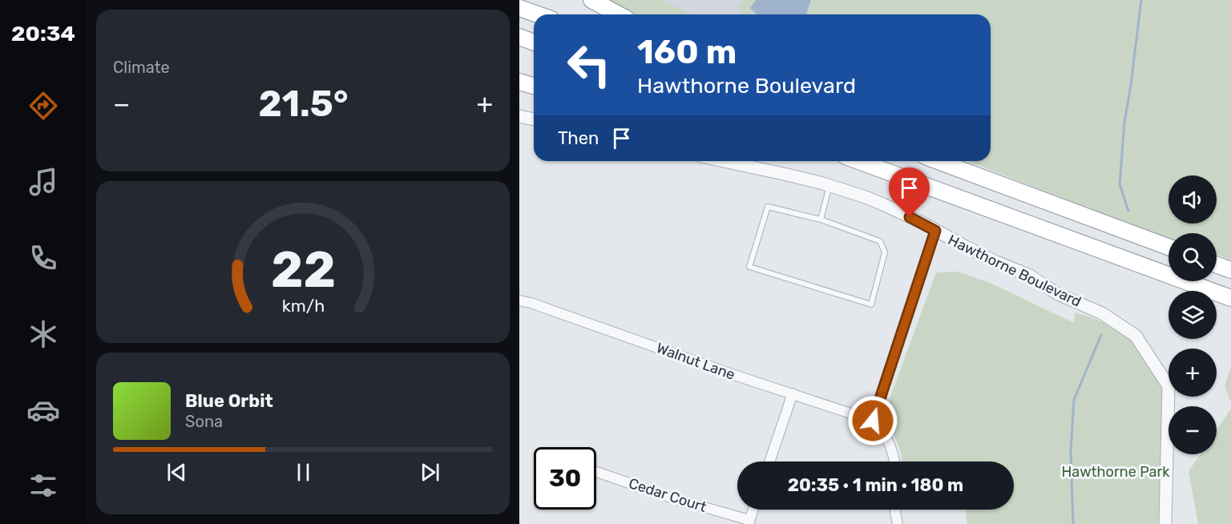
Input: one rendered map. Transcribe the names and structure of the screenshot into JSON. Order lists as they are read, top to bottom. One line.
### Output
{"streets":{"street":["Hawthorne Boulevard","Walnut Lane","Cedar Court"]},"parks":["Hawthorne Park"],"page":{"tabs":"20:34","tile":"Climate","turn":["160 m","Hawthorne Boulevard"],"heat":["−","21.5°","+"],"then":"Then","map_buttons":["+","−"],"song":["Blue Orbit","Sona"],"limit":"30","trip":"20:35 · 1 min · 180 m","gauge":["22","km/h"]}}
